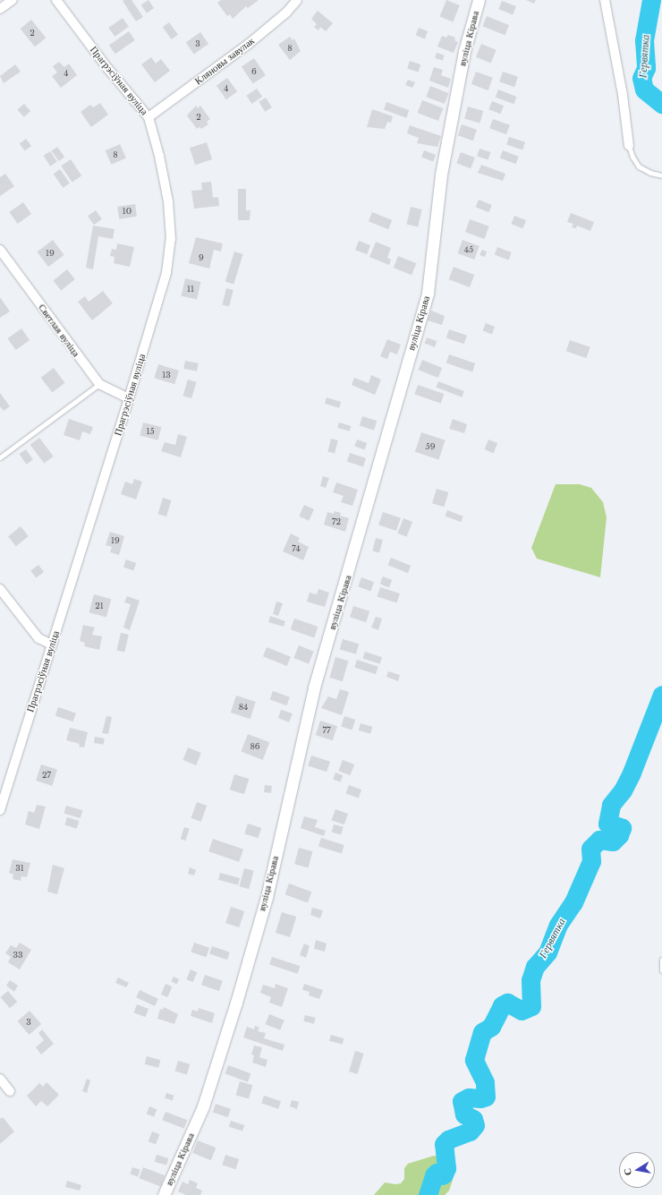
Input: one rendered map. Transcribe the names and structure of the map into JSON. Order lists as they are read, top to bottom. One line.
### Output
{"streets":{"street":["вуліца Кірава","Кляновы завулак","Прагрэсіўная вуліца","Светлая вуліца"]},"crossings":[["Кляновы завулак","Прагрэсіўная вуліца"],["Прагрэсіўная вуліца","Светлая вуліца"]],"water":["Гервятка"],"house_numbers":["2","3","8","6","4","4","2","8","10","45","19","9","11","13","15","59","72","19","74","21","84","77","86","27","31","33","3"],"north":"left"}
